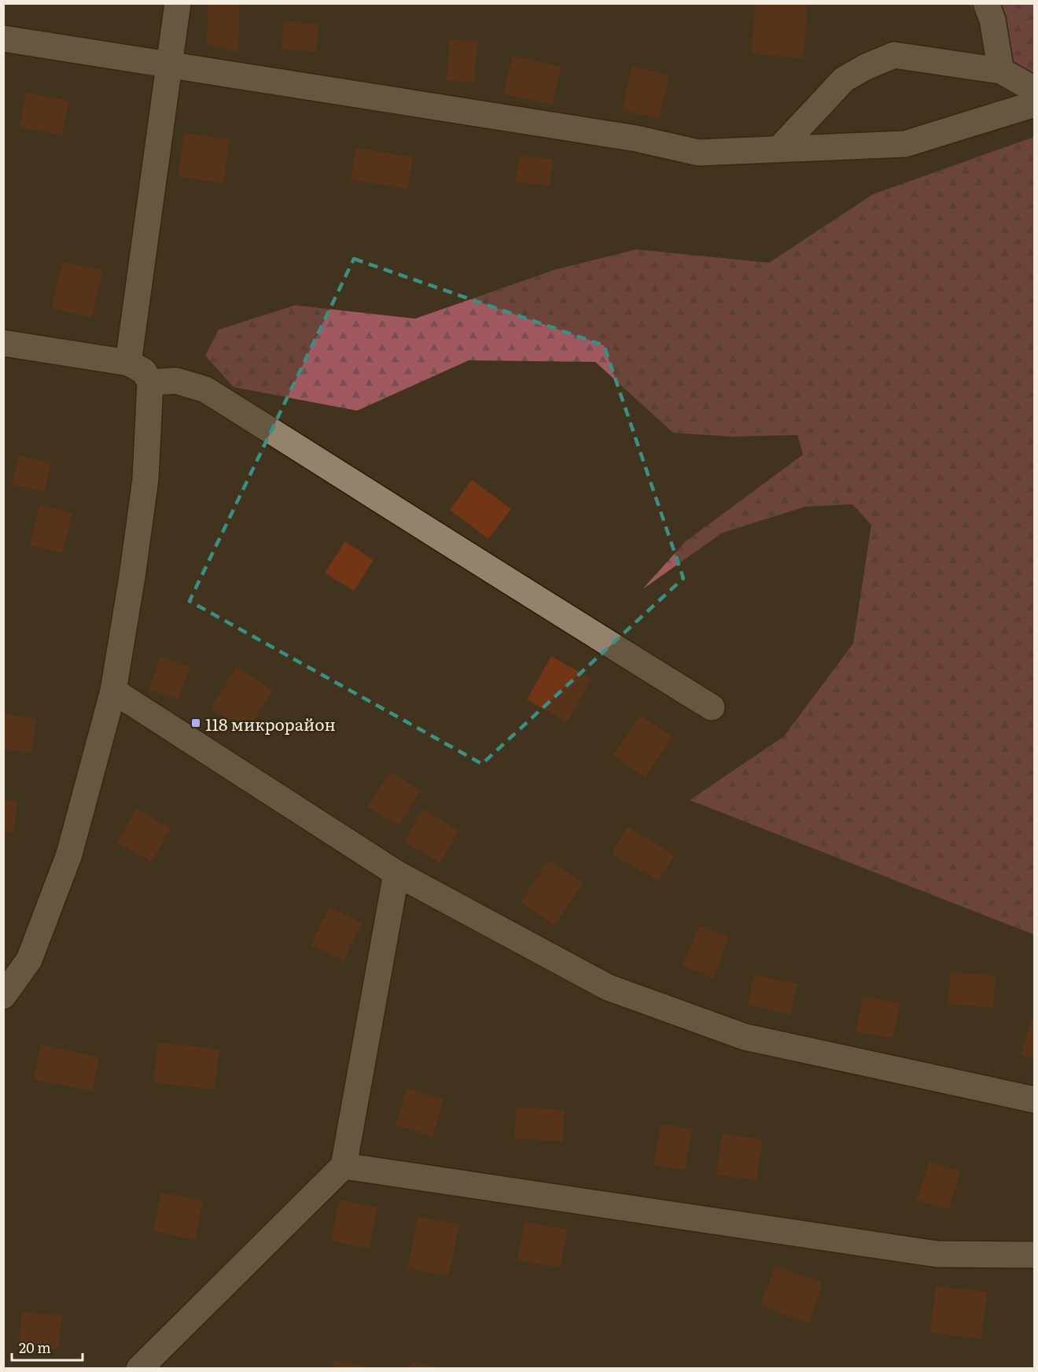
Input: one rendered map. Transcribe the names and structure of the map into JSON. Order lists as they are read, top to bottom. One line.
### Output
{"places":{"transit":["118 микрорайон"]},"scale_bar":"20 m"}
